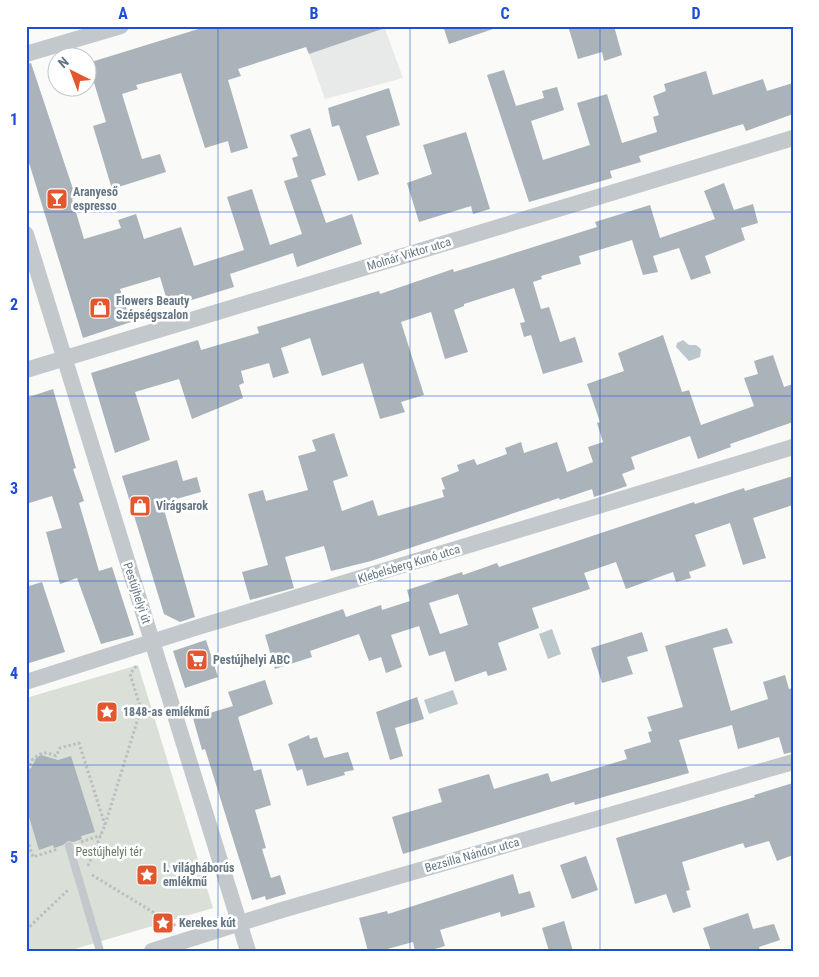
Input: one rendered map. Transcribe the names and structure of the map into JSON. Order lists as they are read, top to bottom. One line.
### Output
{"streets":{"street":["Molnár Viktor utca","Klebelsberg Kunó utca","Pestújhelyi út","Bezsilla Nándor utca"]},"crossings":[["Molnár Viktor utca","Pestújhelyi út"],["Klebelsberg Kunó utca","Pestújhelyi út"],["Pestújhelyi út","Bezsilla Nándor utca"]],"parks":["Pestújhelyi tér"],"places":{"bar":["Aranyeső espresso"],"shop":["Flowers Beauty Szépségszalon","Virágsarok"],"supermarket":["Pestújhelyi ABC"],"place":["1848-as emlékmű","I. világháborús emlékmű","Kerekes kút"]},"north":"top left","grid":{"columns":["A","B","C","D"],"rows":["1","2","3","4","5"]}}
